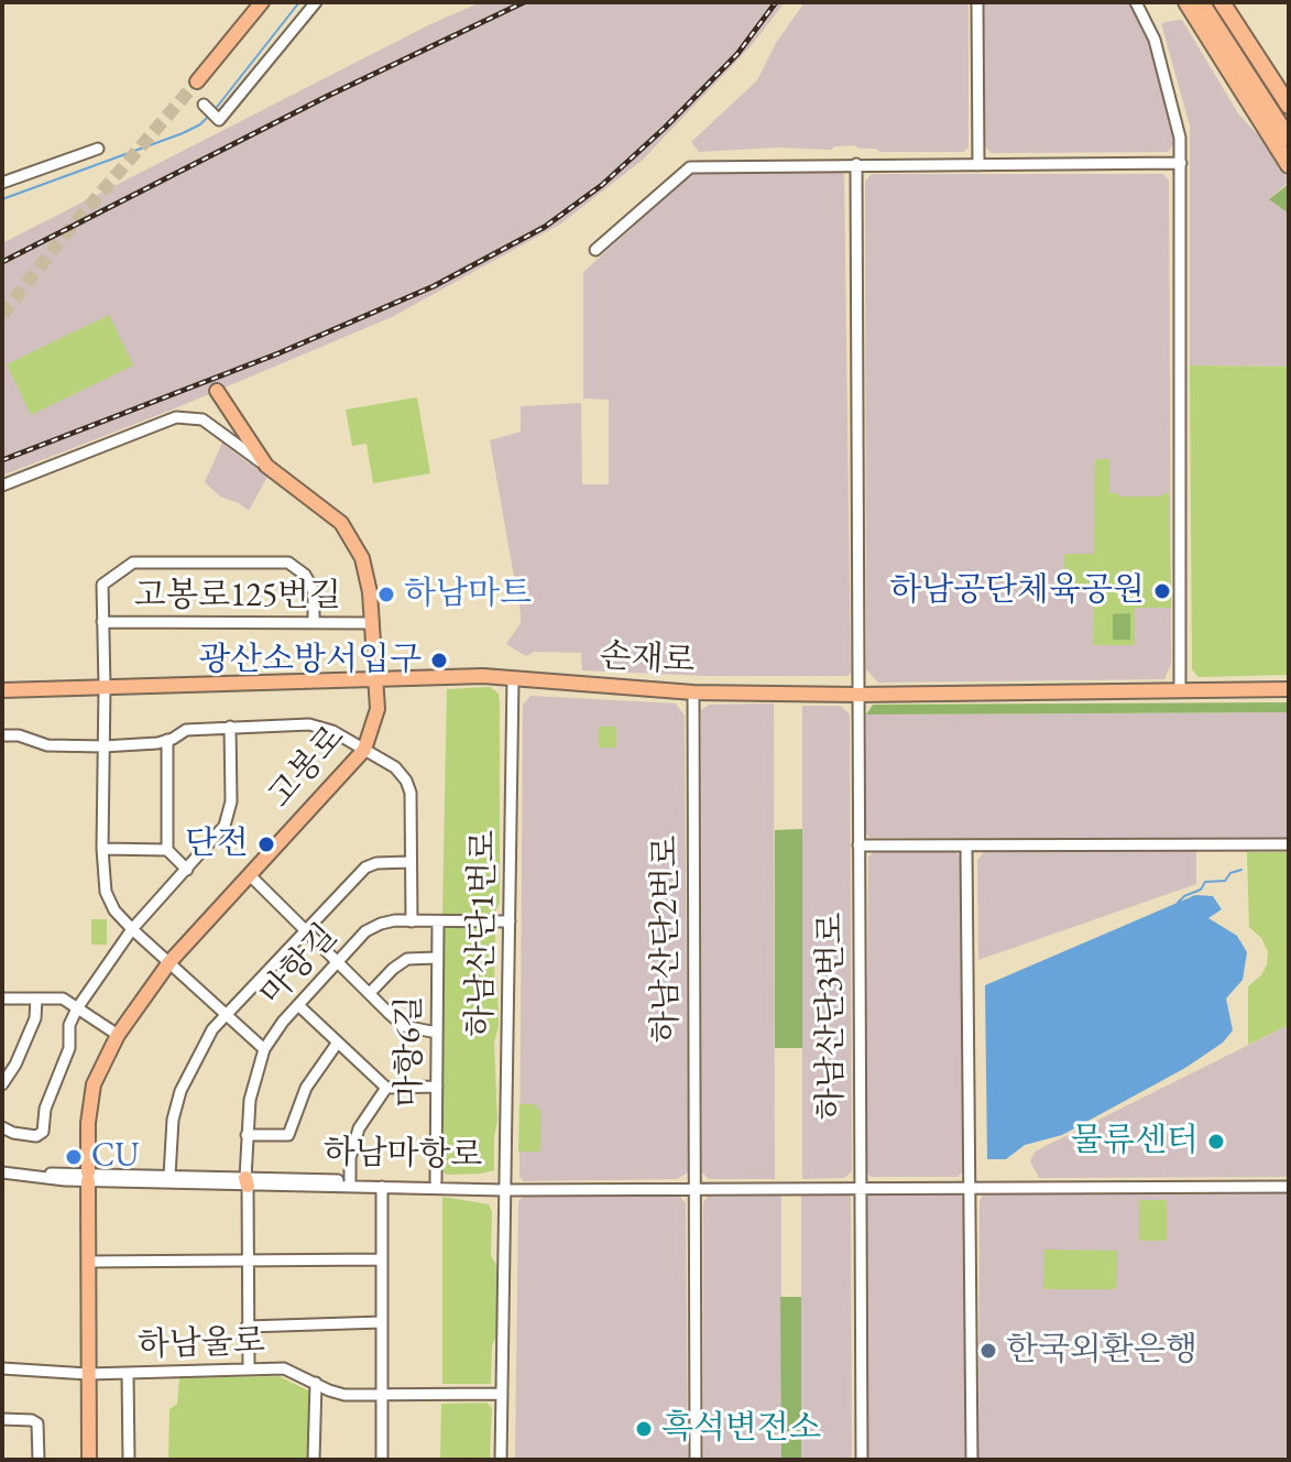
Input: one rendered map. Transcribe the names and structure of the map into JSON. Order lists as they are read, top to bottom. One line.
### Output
{"streets":{"main road":["손재로","고봉로"],"street":["고봉로125번길","하남산단1번로","하남산단2번로","마항길","하남산단3번로","마항6길","하남마항로","하남울로"]},"crossings":[["고봉로125번길","고봉로"],["손재로","고봉로"],["손재로","하남산단1번로"],["손재로","하남산단2번로"],["손재로","하남산단3번로"],["고봉로","하남마항로"],["고봉로","하남울로"],["하남산단1번로","마항길"],["하남산단1번로","하남마항로"],["하남산단1번로","하남울로"],["마항길","마항6길"],["마항길","하남마항로"],["마항길","하남울로"],["마항6길","하남마항로"]],"places":["하남공단체육공원","하남마트","광산소방서입구","단전","물류센터","CU","한국외환은행","흑석변전소"]}
